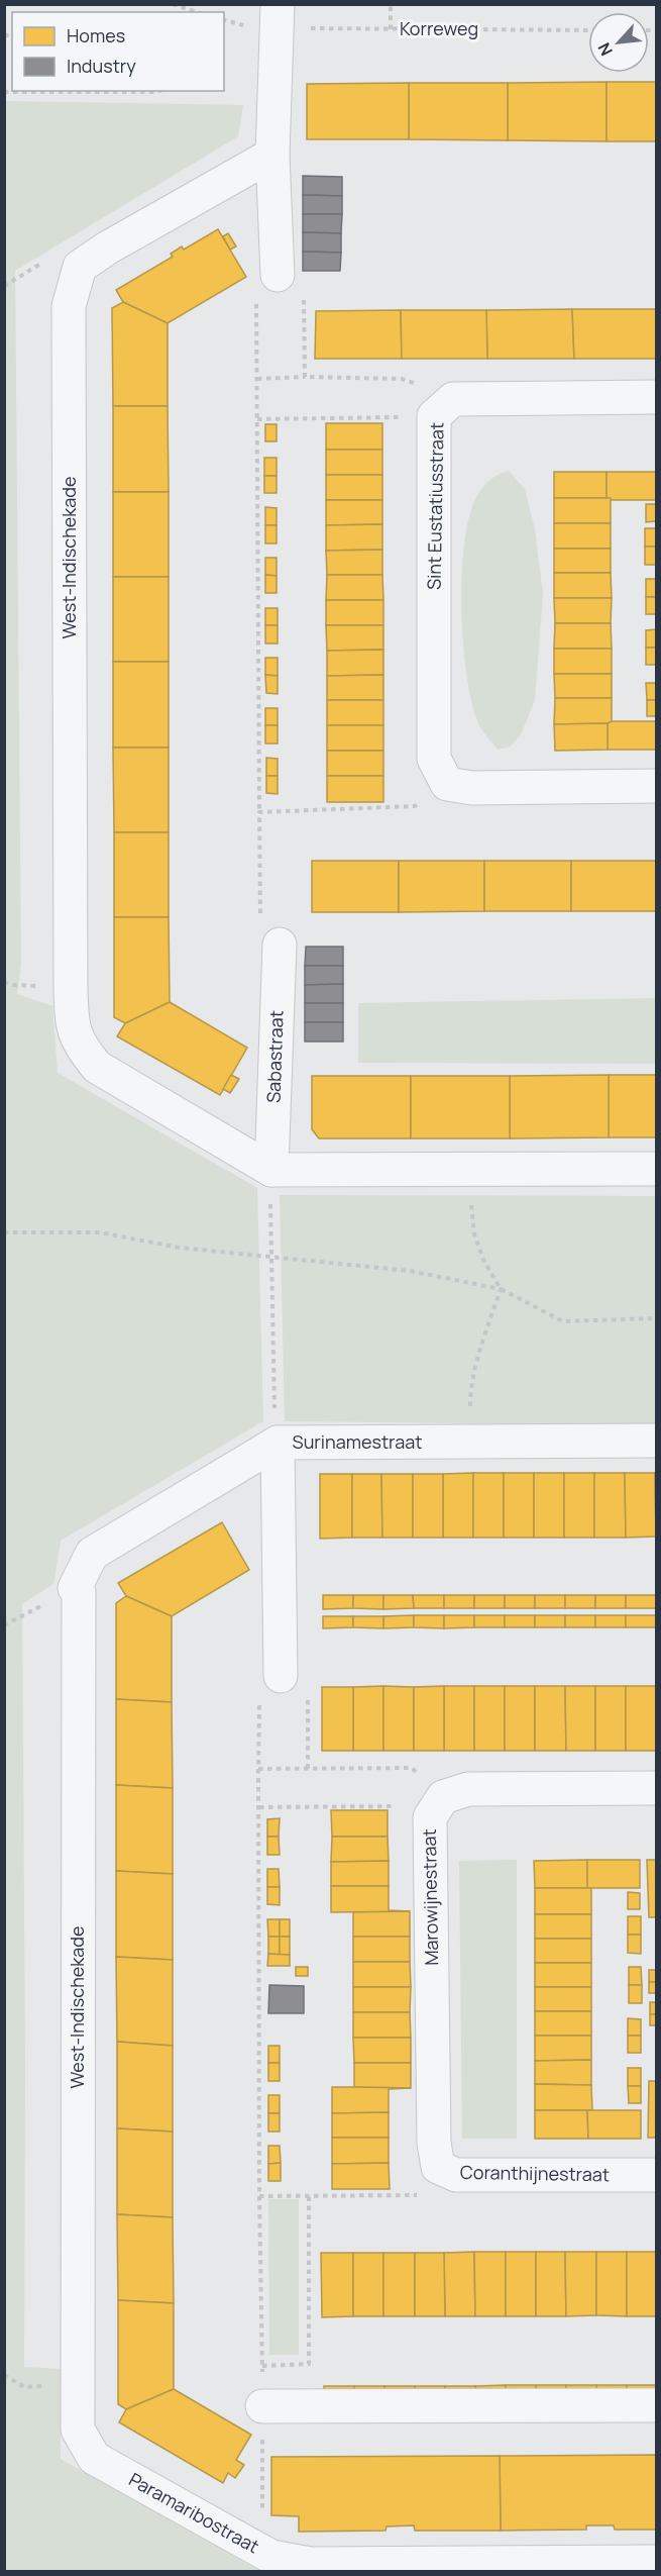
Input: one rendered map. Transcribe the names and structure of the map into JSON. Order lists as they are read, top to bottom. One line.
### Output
{"streets":{"street":["Sint Eustatiusstraat","West-Indischekade","Sabastraat","Surinamestraat","Marowijnestraat","Coranthijnestraat","Paramaribostraat"],"path":["Korreweg"]},"crossings":[["West-Indischekade","Sabastraat"],["West-Indischekade","Surinamestraat"],["West-Indischekade","Paramaribostraat"],["Marowijnestraat","Coranthijnestraat"]],"legend":["Homes","Industry"],"north":"bottom left"}
